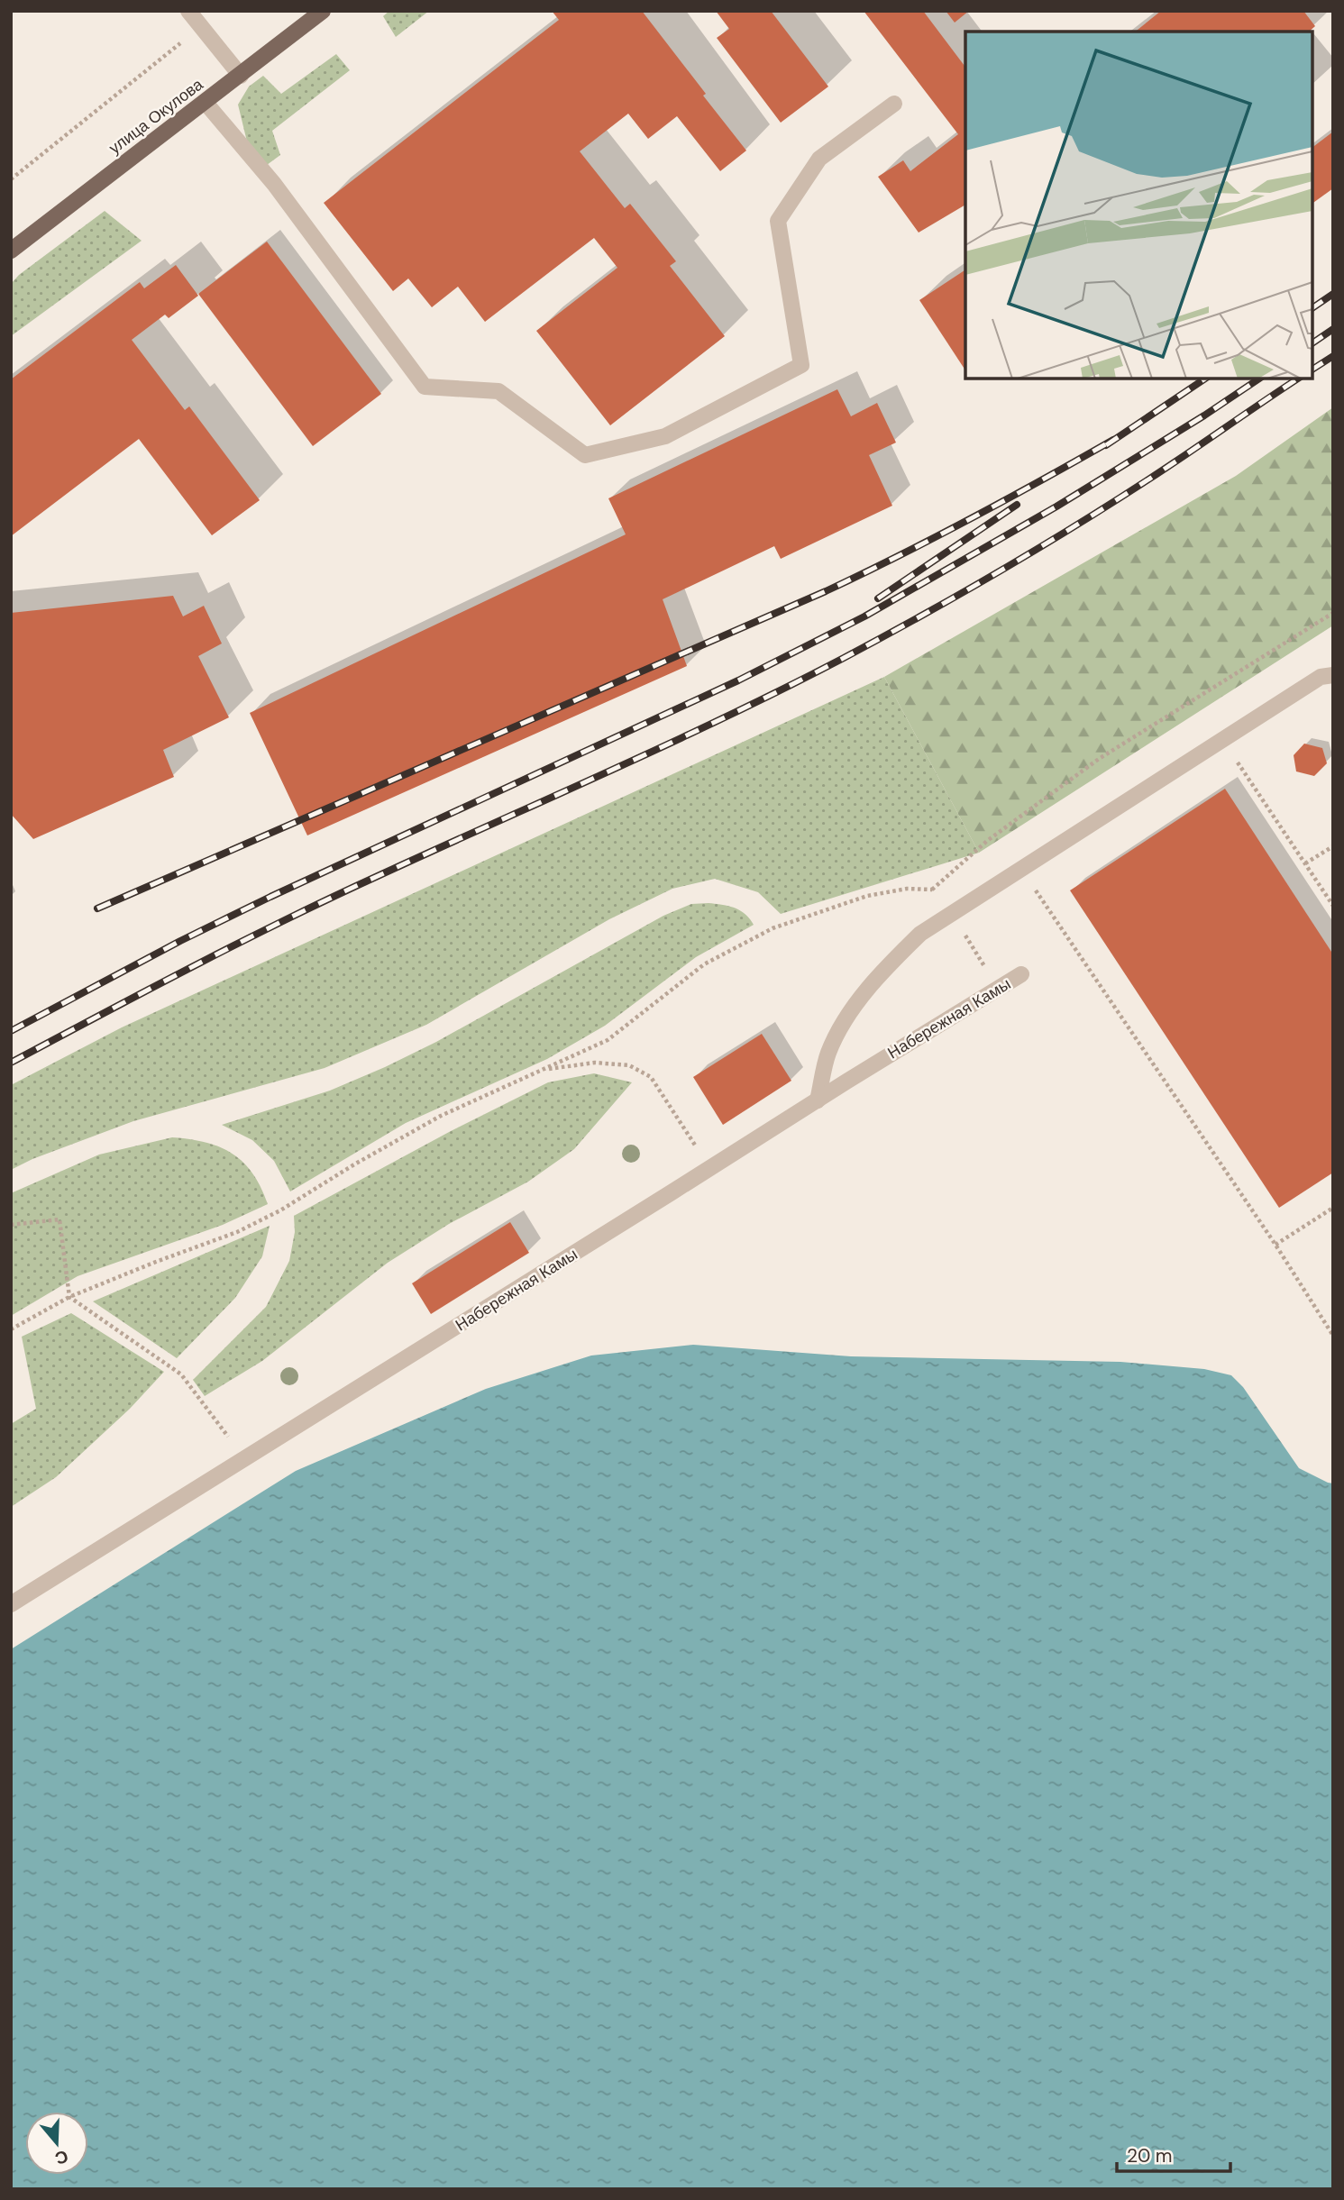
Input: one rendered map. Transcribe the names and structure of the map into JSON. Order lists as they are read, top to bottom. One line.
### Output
{"streets":{"main road":["улица Окулова"],"street":["Набережная Камы"]},"scale_bar":"20 m","north":"bottom"}
